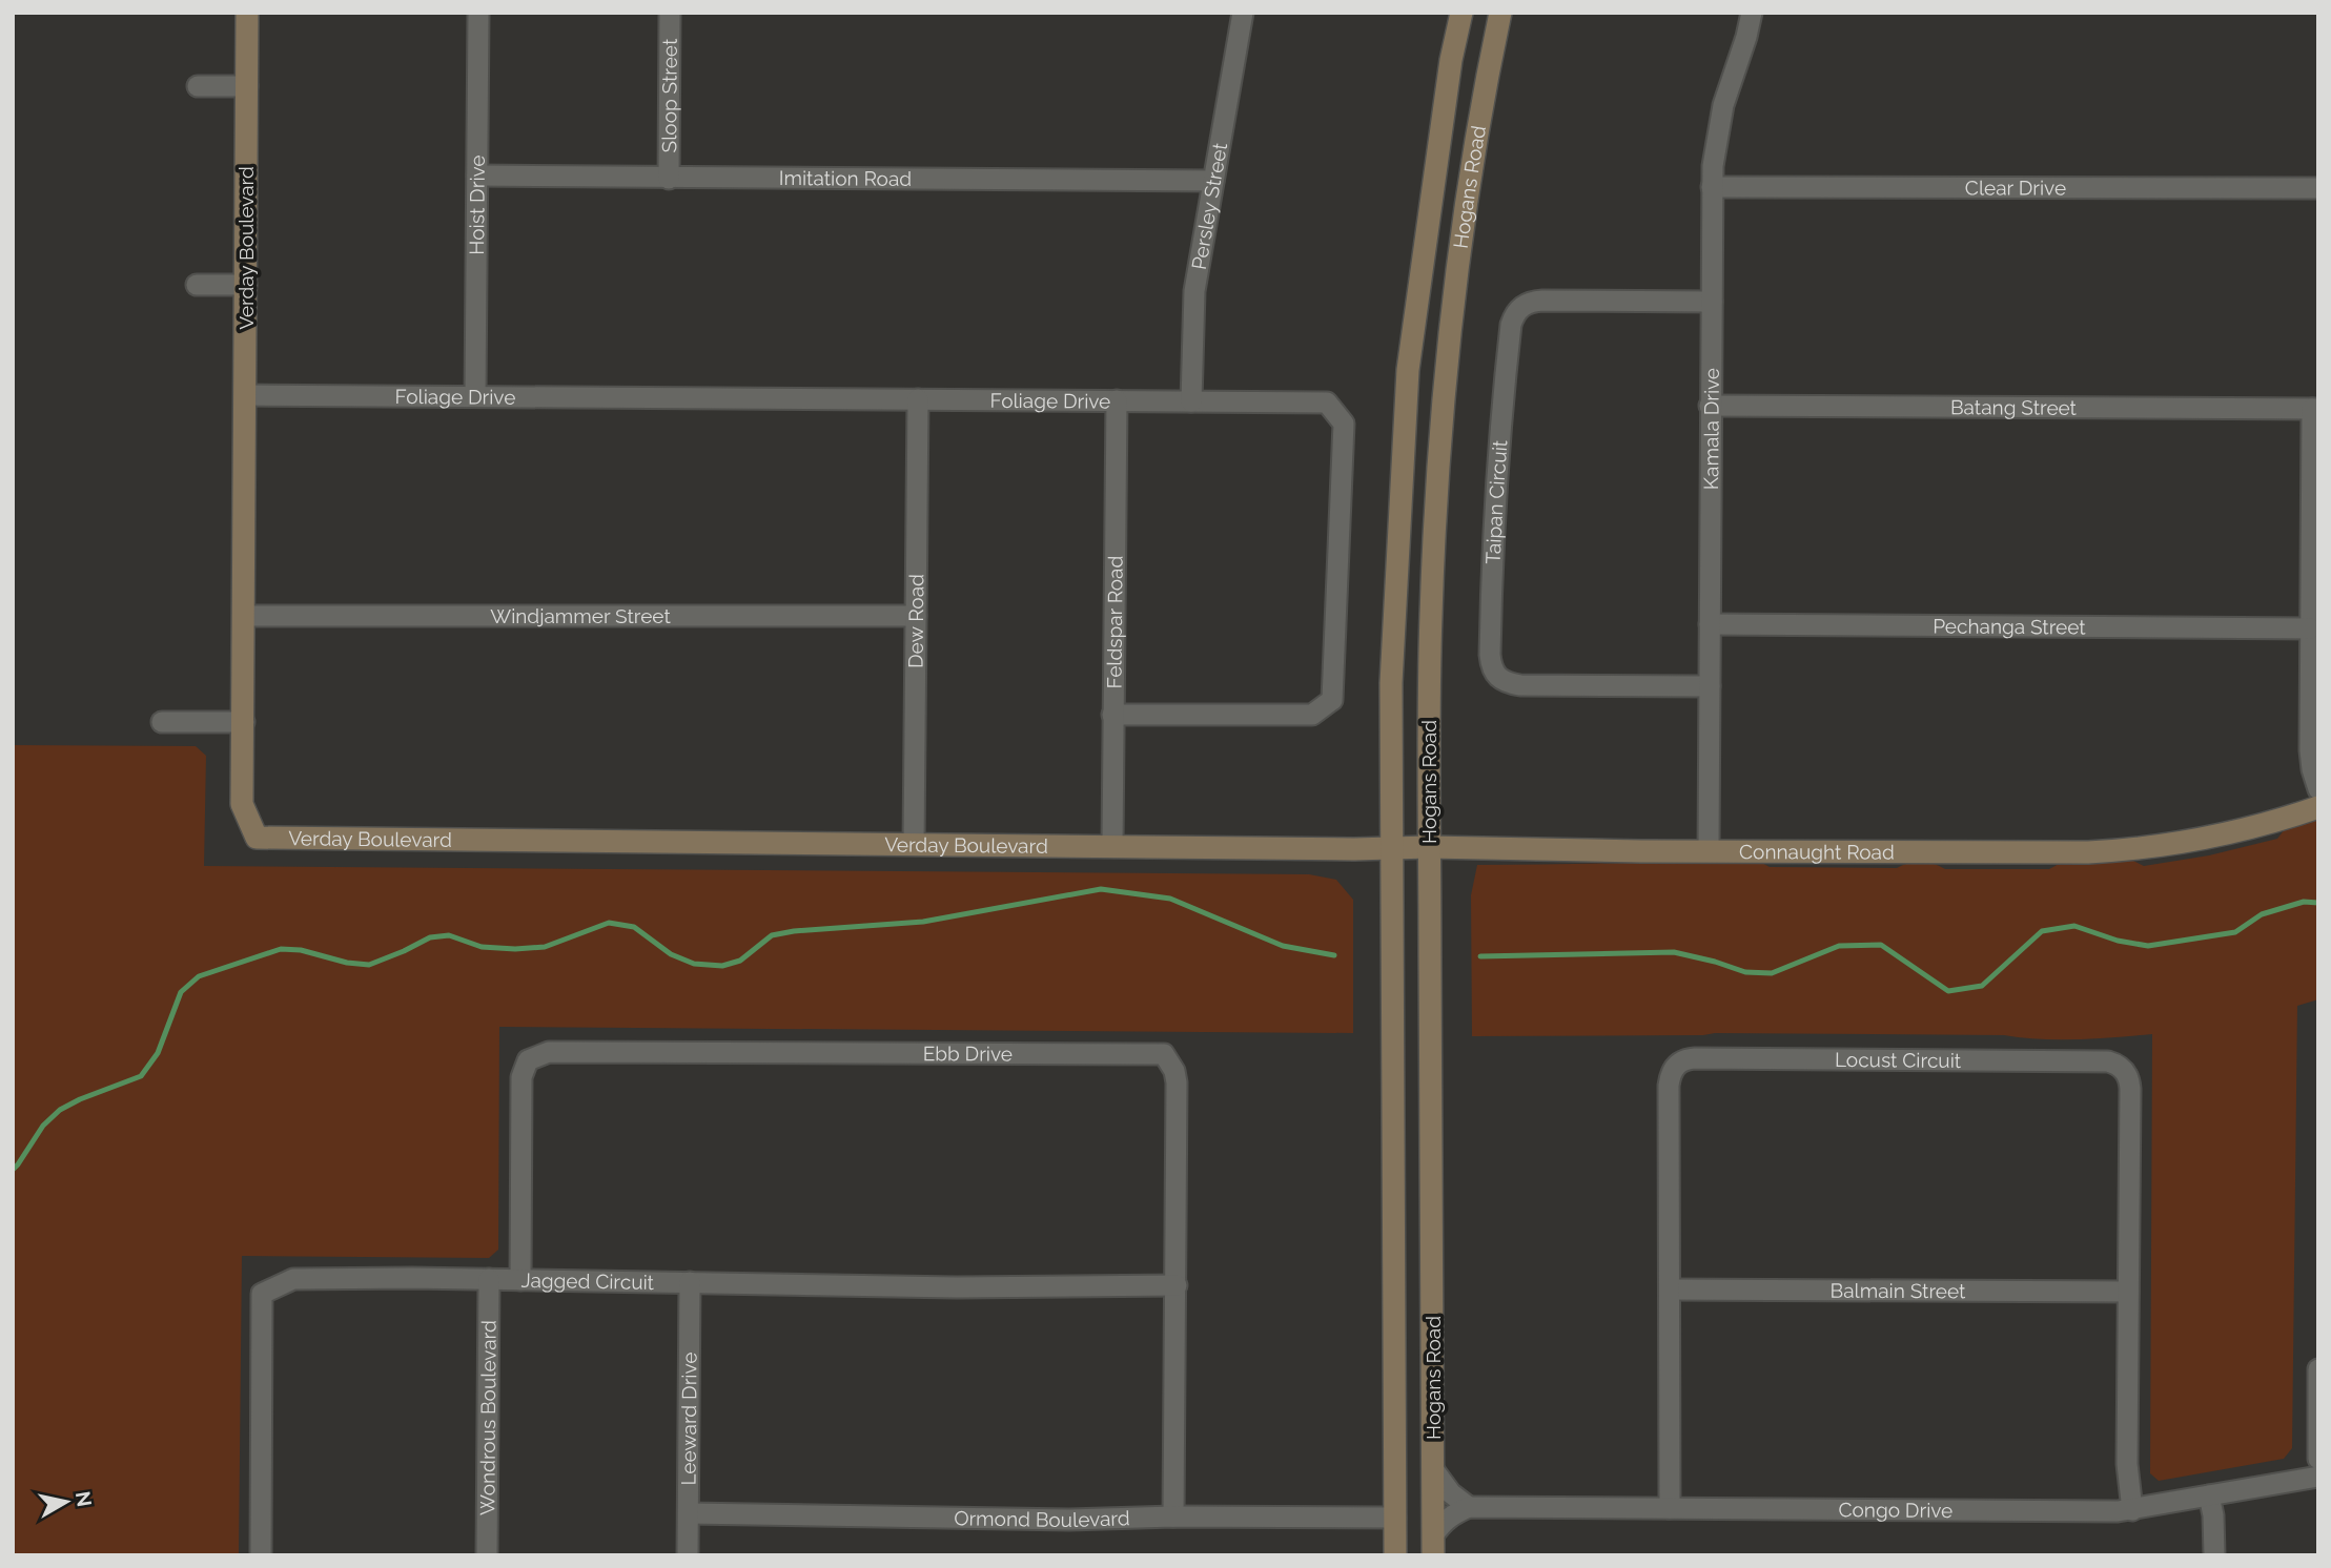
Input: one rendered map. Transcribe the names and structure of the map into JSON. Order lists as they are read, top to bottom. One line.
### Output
{"streets":{"street":["Sloop Street","Imitation Road","Clear Drive","Hogans Road","Hoist Drive","Persley Street","Verday Boulevard","Foliage Drive","Batang Street","Kamala Drive","Taipan Circuit","Windjammer Street","Dew Road","Feldspar Road","Pechanga Street","Connaught Road","Ebb Drive","Locust Circuit","Jagged Circuit","Balmain Street","Wondrous Boulevard","Leeward Drive","Congo Drive","Ormond Boulevard"]},"crossings":[["Sloop Street","Imitation Road"],["Imitation Road","Hoist Drive"],["Imitation Road","Persley Street"],["Clear Drive","Kamala Drive"],["Hogans Road","Connaught Road"],["Hogans Road","Ormond Boulevard"],["Hoist Drive","Foliage Drive"],["Persley Street","Foliage Drive"],["Verday Boulevard","Foliage Drive"],["Verday Boulevard","Windjammer Street"],["Verday Boulevard","Dew Road"],["Verday Boulevard","Feldspar Road"],["Verday Boulevard","Connaught Road"],["Foliage Drive","Dew Road"],["Foliage Drive","Feldspar Road"],["Batang Street","Kamala Drive"],["Kamala Drive","Taipan Circuit"],["Kamala Drive","Pechanga Street"],["Kamala Drive","Connaught Road"],["Windjammer Street","Dew Road"],["Ebb Drive","Jagged Circuit"],["Ebb Drive","Ormond Boulevard"],["Locust Circuit","Balmain Street"],["Locust Circuit","Congo Drive"],["Jagged Circuit","Wondrous Boulevard"],["Jagged Circuit","Leeward Drive"],["Leeward Drive","Ormond Boulevard"]],"north":"right"}
